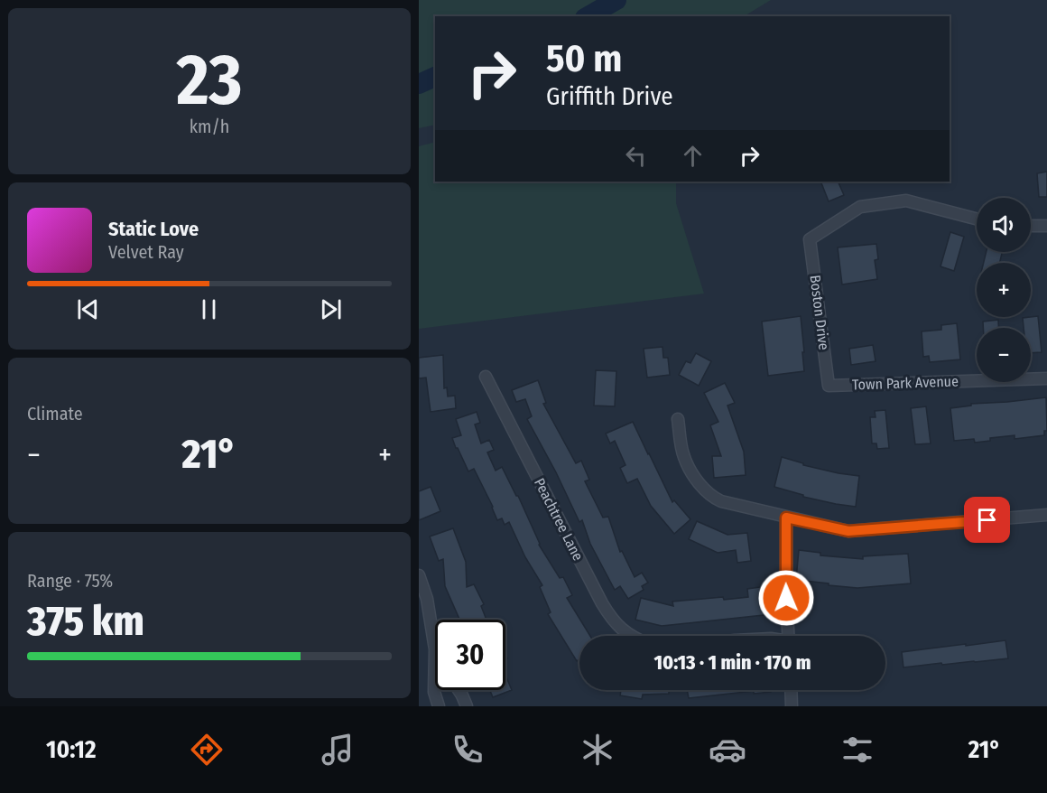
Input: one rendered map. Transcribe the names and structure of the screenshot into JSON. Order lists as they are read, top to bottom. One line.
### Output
{"streets":{"street":["Boston Drive","Town Park Avenue","Peachtree Lane"]},"crossings":[["Boston Drive","Town Park Avenue"]],"page":{"tile":[["23","km/h"],"Climate",["Range · 75%","375 km"]],"turn":["50 m","Griffith Drive"],"map_buttons":["+","−"],"song":["Static Love","Velvet Ray"],"heat":["−","21°","+"],"limit":"30","trip":"10:13 · 1 min · 170 m","tabs":["10:12","21°"]}}
